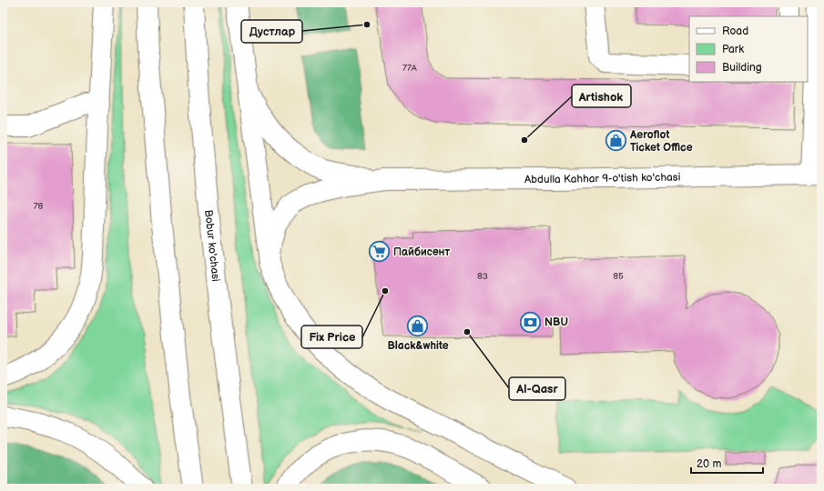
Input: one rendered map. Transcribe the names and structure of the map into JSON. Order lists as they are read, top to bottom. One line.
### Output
{"streets":{"main road":["Abdulla Kahhar 9-o'tish ko'chasi","Bobur ko'chasi"]},"places":{"other":["Дустлар","Artishok","Fix Price","Al-Qasr"],"shop":["Aeroflot Ticket Office","Black&white"],"supermarket":["Пайбисент"],"bank":["NBU"]},"house_numbers":["77А","78","83","85"],"legend":["Road","Park","Building"],"scale_bar":"20 m"}
